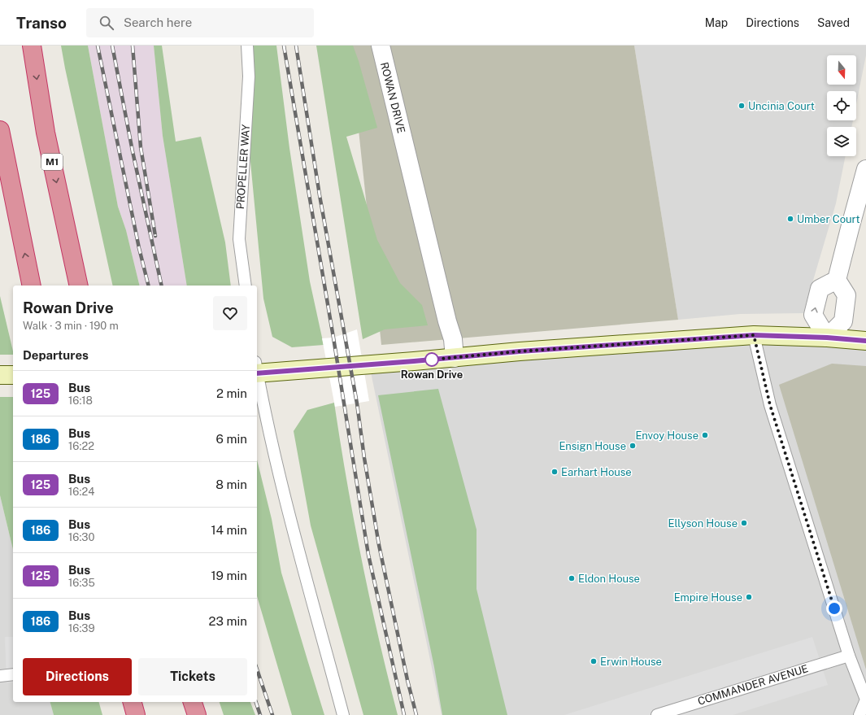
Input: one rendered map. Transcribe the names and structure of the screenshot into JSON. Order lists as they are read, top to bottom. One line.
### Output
{"streets":{"highway":["M1"],"street":["ROWAN DRIVE"],"lane":["PROPELLER WAY","COMMANDER AVENUE"]},"places":["Uncinia Court","Umber Court","Rowan Drive","Envoy House","Ensign House","Earhart House","Ellyson House","Eldon House","Empire House","Erwin House"],"lines":["bus line 125"],"north":"bottom","page":{"header":"Transo","search":"Search here","nav":["Map","Directions","Saved"],"heading":[["Rowan Drive","Walk · 3 min · 190 m"],"Departures"],"list":[{"mark":"125","name":"Bus","note":"16:18","value":"2 min"},{"mark":"186","name":"Bus","note":"16:22","value":"6 min"},{"mark":"125","name":"Bus","note":"16:24","value":"8 min"},{"mark":"186","name":"Bus","note":"16:30","value":"14 min"},{"mark":"125","name":"Bus","note":"16:35","value":"19 min"},{"mark":"186","name":"Bus","note":"16:39","value":"23 min"}],"buttons":["Directions","Tickets"]}}
